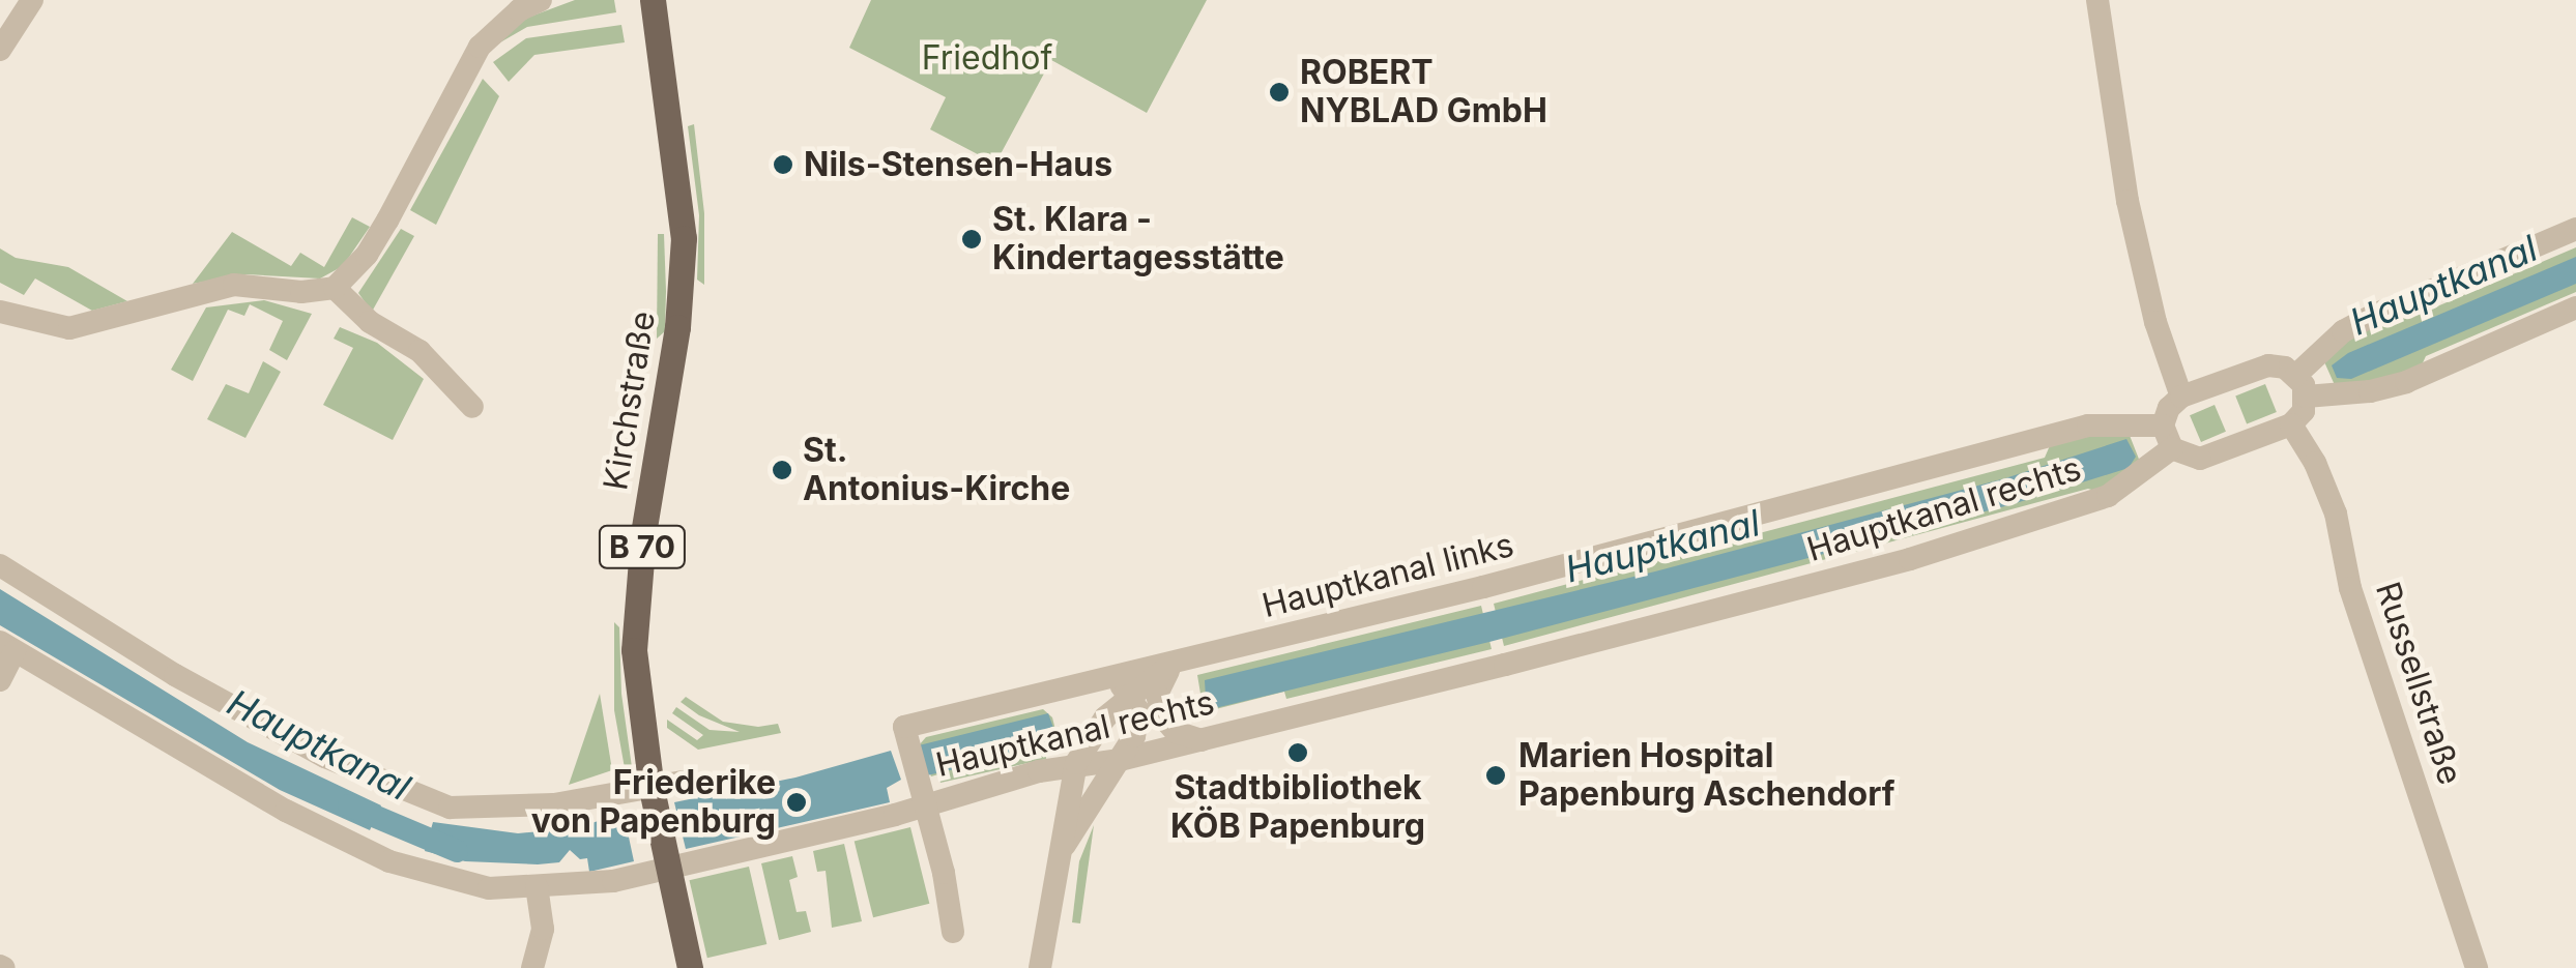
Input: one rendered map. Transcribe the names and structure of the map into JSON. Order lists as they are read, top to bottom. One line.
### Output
{"streets":{"main road":["Kirchstraße","B 70"],"street":["Hauptkanal rechts","Hauptkanal links","Russellstraße"]},"crossings":[["Kirchstraße","Hauptkanal rechts"],["Kirchstraße","B 70"],["Hauptkanal rechts","B 70"],["Hauptkanal rechts","Hauptkanal links"]],"water":["Hauptkanal"],"parks":["Friedhof"],"places":["ROBERT NYBLAD GmbH","Nils-Stensen-Haus","St. Klara - Kindertagesstätte","St. Antonius-Kirche","Stadtbibliothek KÖB Papenburg","Marien Hospital Papenburg Aschendorf","Friederike von Papenburg"]}
